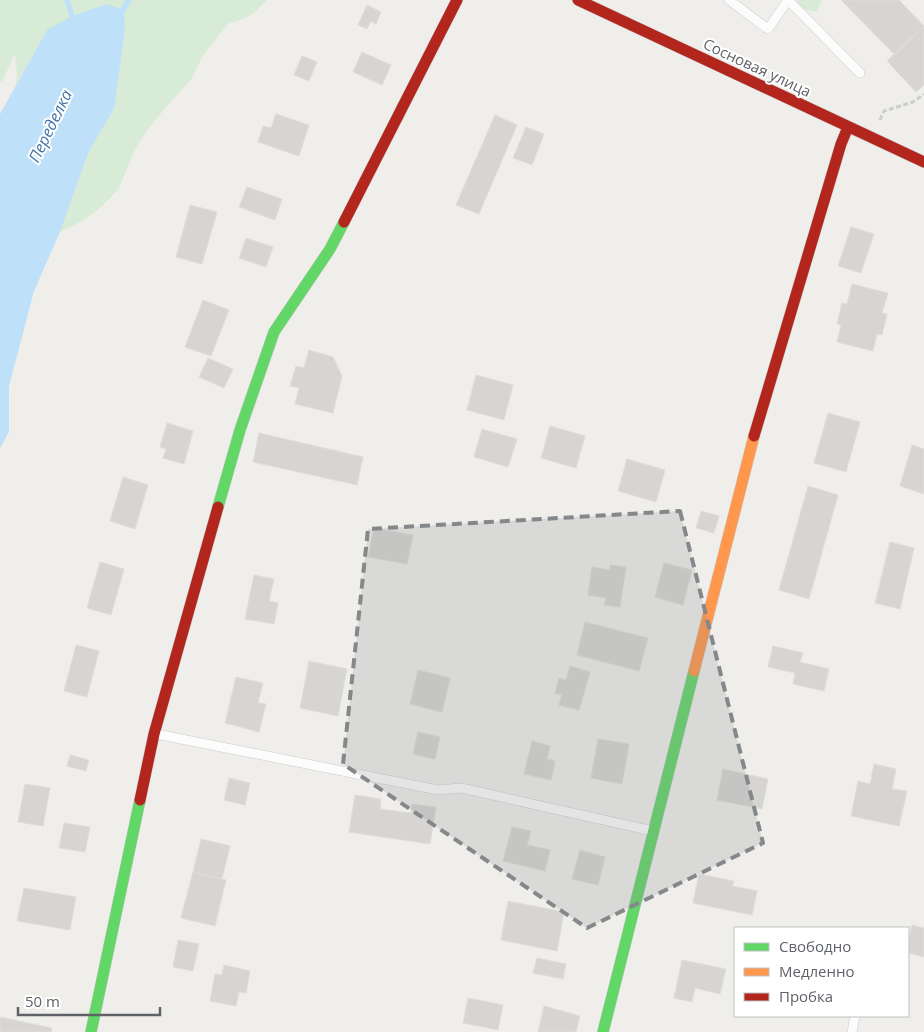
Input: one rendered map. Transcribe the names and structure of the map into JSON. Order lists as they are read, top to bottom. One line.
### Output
{"streets":{"street":["Сосновая улица"]},"water":["Переделка"],"legend":["Свободно","Медленно","Пробка"],"scale_bar":"50 m"}
